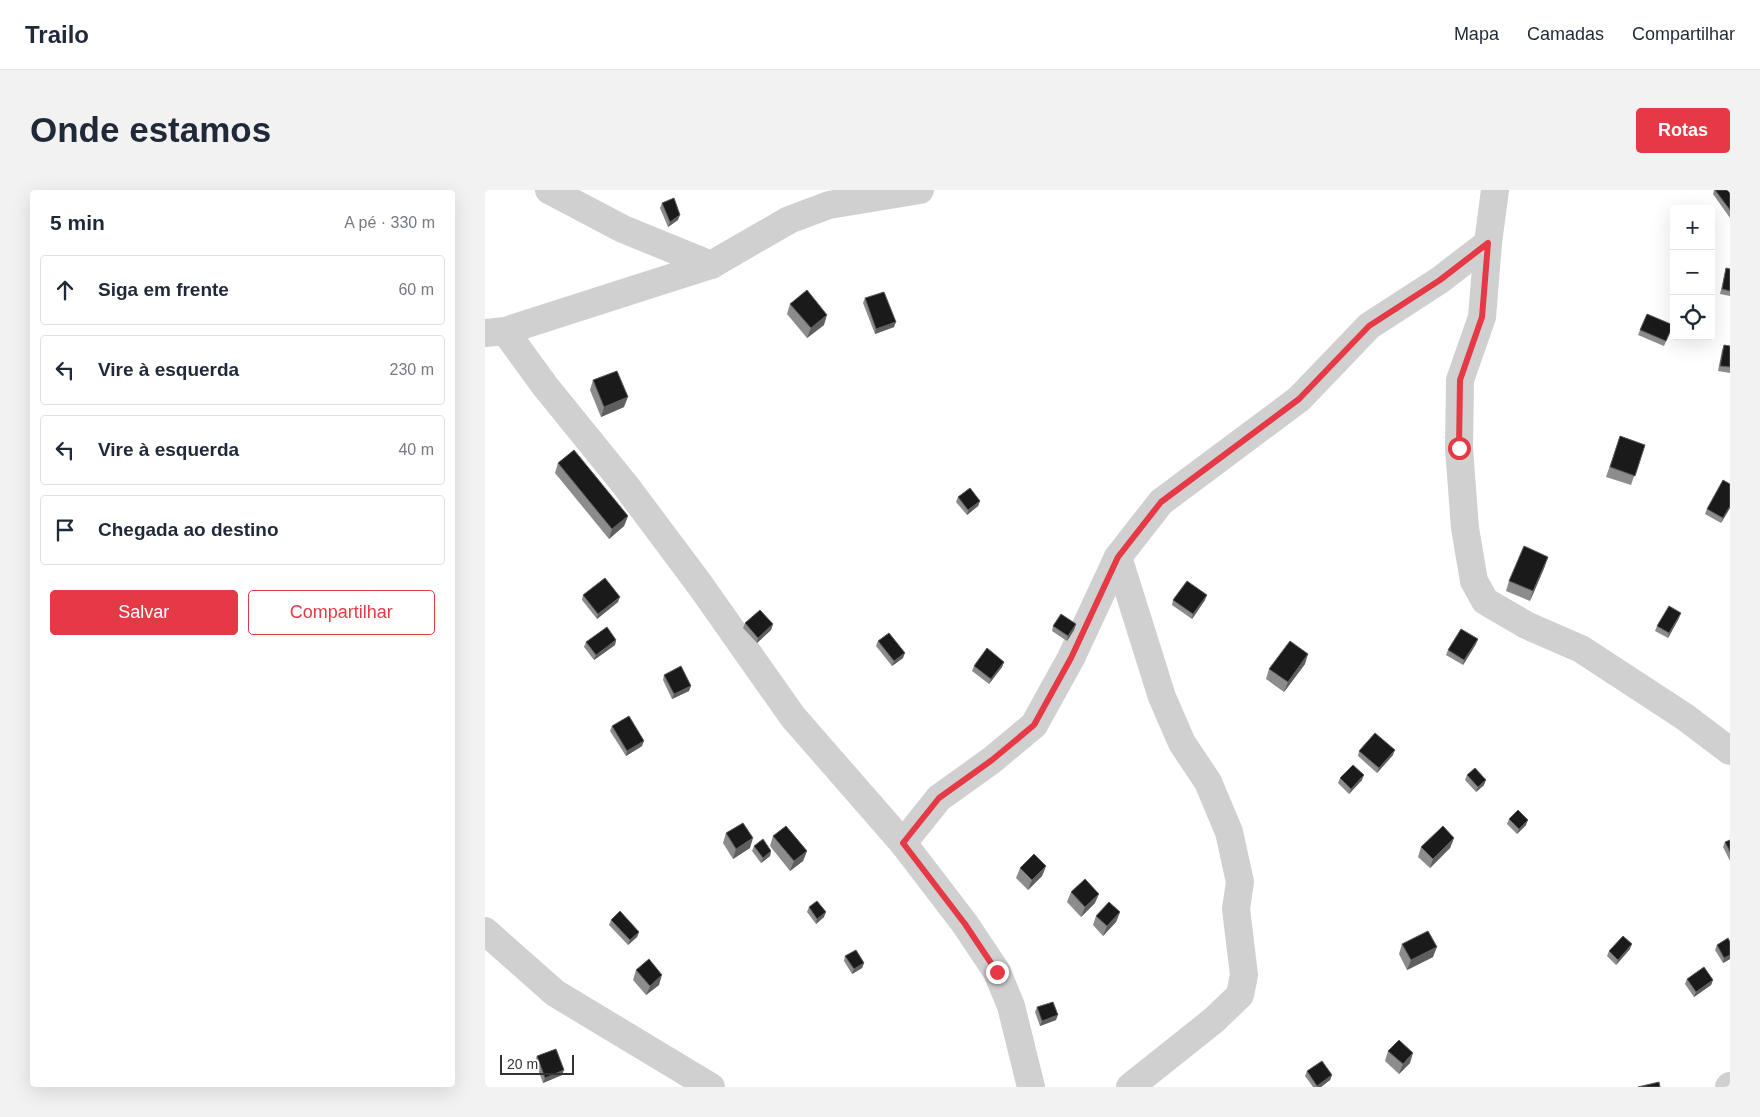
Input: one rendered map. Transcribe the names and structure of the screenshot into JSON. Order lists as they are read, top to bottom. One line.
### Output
{"scale_bar":"20 m","page":{"header":"Trailo","nav":["Mapa","Camadas","Compartilhar"],"buttons":["Rotas",["Salvar","Compartilhar"]],"title":"Onde estamos","heading":["5 min","A pé · 330 m"],"map_buttons":["+","−"],"list":[["Siga em frente","60 m"],["Vire à esquerda","230 m"],["Vire à esquerda","40 m"],"Chegada ao destino"],"scale":"20 m"}}
